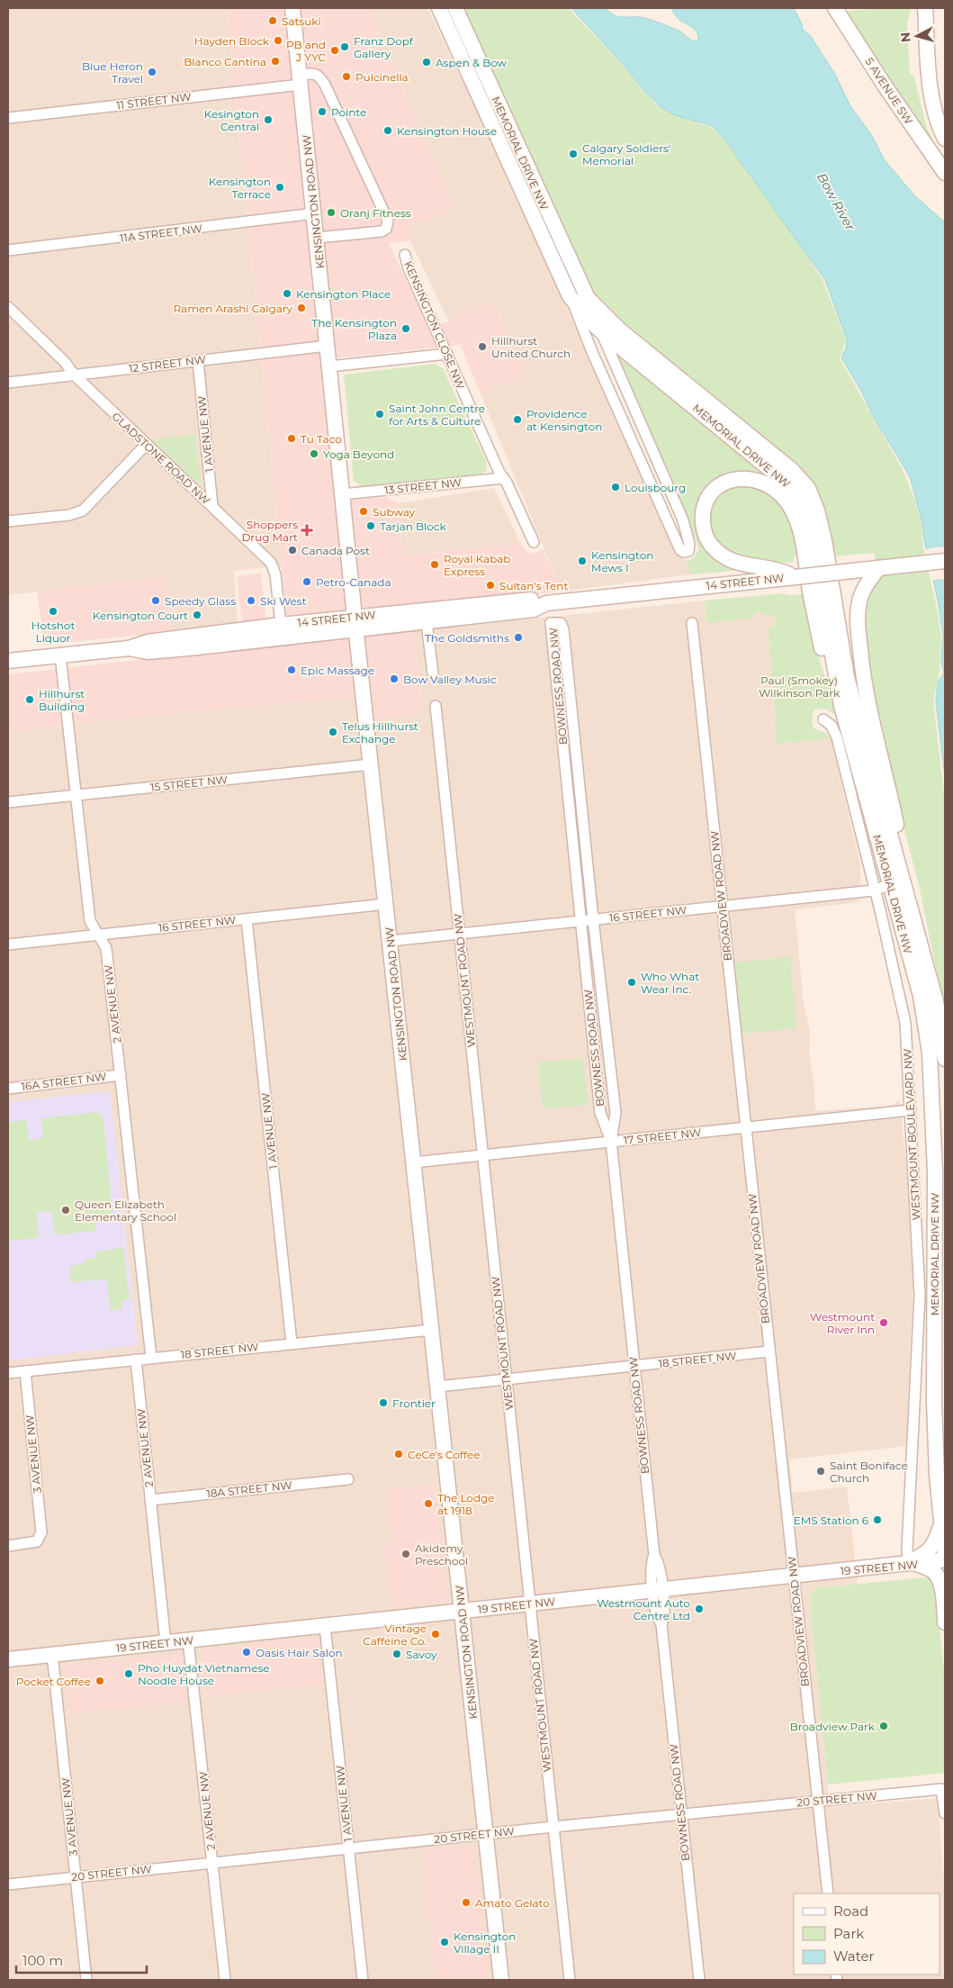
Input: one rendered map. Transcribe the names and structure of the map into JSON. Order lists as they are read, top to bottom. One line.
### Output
{"streets":{"main road":["5 AVENUE SW","MEMORIAL DRIVE NW","KENSINGTON ROAD NW","14 STREET NW","19 STREET NW"],"street":["11 STREET NW","11A STREET NW","KENSINGTON CLOSE NW","12 STREET NW","1 AVENUE NW","GLADSTONE ROAD NW","13 STREET NW","BOWNESS ROAD NW","15 STREET NW","BROADVIEW ROAD NW","16 STREET NW","WESTMOUNT ROAD NW","2 AVENUE NW","16A STREET NW","WESTMOUNT BOULEVARD NW","17 STREET NW","18 STREET NW","3 AVENUE NW","18A STREET NW","20 STREET NW"]},"crossings":[["11 STREET NW","KENSINGTON ROAD NW"],["MEMORIAL DRIVE NW","16 STREET NW"],["KENSINGTON ROAD NW","11A STREET NW"],["KENSINGTON ROAD NW","12 STREET NW"],["KENSINGTON ROAD NW","13 STREET NW"],["KENSINGTON ROAD NW","14 STREET NW"],["KENSINGTON ROAD NW","15 STREET NW"],["KENSINGTON ROAD NW","16 STREET NW"],["KENSINGTON ROAD NW","17 STREET NW"],["KENSINGTON ROAD NW","18 STREET NW"],["KENSINGTON ROAD NW","19 STREET NW"],["KENSINGTON ROAD NW","20 STREET NW"],["KENSINGTON CLOSE NW","13 STREET NW"],["12 STREET NW","1 AVENUE NW"],["12 STREET NW","GLADSTONE ROAD NW"],["1 AVENUE NW","GLADSTONE ROAD NW"],["1 AVENUE NW","16 STREET NW"],["1 AVENUE NW","18 STREET NW"],["1 AVENUE NW","19 STREET NW"],["1 AVENUE NW","20 STREET NW"],["GLADSTONE ROAD NW","14 STREET NW"],["14 STREET NW","2 AVENUE NW"],["BOWNESS ROAD NW","16 STREET NW"],["BOWNESS ROAD NW","17 STREET NW"],["BOWNESS ROAD NW","18 STREET NW"],["BOWNESS ROAD NW","19 STREET NW"],["BOWNESS ROAD NW","20 STREET NW"],["15 STREET NW","2 AVENUE NW"],["BROADVIEW ROAD NW","16 STREET NW"],["BROADVIEW ROAD NW","17 STREET NW"],["BROADVIEW ROAD NW","18 STREET NW"],["BROADVIEW ROAD NW","19 STREET NW"],["BROADVIEW ROAD NW","20 STREET NW"],["16 STREET NW","WESTMOUNT ROAD NW"],["16 STREET NW","2 AVENUE NW"],["16 STREET NW","WESTMOUNT BOULEVARD NW"],["WESTMOUNT ROAD NW","17 STREET NW"],["WESTMOUNT ROAD NW","18 STREET NW"],["WESTMOUNT ROAD NW","19 STREET NW"],["WESTMOUNT ROAD NW","20 STREET NW"],["2 AVENUE NW","16A STREET NW"],["2 AVENUE NW","18 STREET NW"],["2 AVENUE NW","18A STREET NW"],["2 AVENUE NW","19 STREET NW"],["2 AVENUE NW","20 STREET NW"],["WESTMOUNT BOULEVARD NW","17 STREET NW"],["WESTMOUNT BOULEVARD NW","19 STREET NW"],["18 STREET NW","3 AVENUE NW"],["3 AVENUE NW","19 STREET NW"],["3 AVENUE NW","20 STREET NW"]],"water":["Bow River"],"parks":["Paul (Smokey) Wilkinson Park"],"places":{"other":["Satsuki","Hayden Block","Franz Dopf Gallery","PB and J YYC","Blanco Cantina","Aspen & Bow","Blue Heron Travel","Pulcinella","Pointe","Kesington Central","Kensington House","Calgary Soldiers' Memorial","Kensington Terrace","Oranj Fitness","Kensington Place","Ramen Arashi Calgary","The Kensington Plaza","Hillhurst United Church","Saint John Centre for Arts & Culture","Providence at Kensington","Tu Taco","Yoga Beyond","Louisbourg","Subway","Tarjan Block","Canada Post","Kensington Mews I","Royal Kabab Express","Petro-Canada","Sultan's Tent","Speedy Glass","Ski West","Hotshot Liquor","Kensington Court","The Goldsmiths","Epic Massage","Bow Valley Music","Hillhurst Building","Telus Hillhurst Exchange","Who What Wear Inc.","Queen Elizabeth Elementary School","Westmount River Inn","Frontier","CeCe's Coffee","Saint Boniface Church","The Lodge at 1918","EMS Station 6","Akidemy Preschool","Westmount Auto Centre Ltd","Vintage Caffeine Co.","Oasis Hair Salon","Savoy","Pho Huydat Vietnamese Noodle House","Pocket Coffee","Broadview Park","Amato Gelato","Kensington Village II"],"health":["Shoppers Drug Mart"]},"legend":["Road","Park","Water"],"scale_bar":"100 m","north":"left"}
